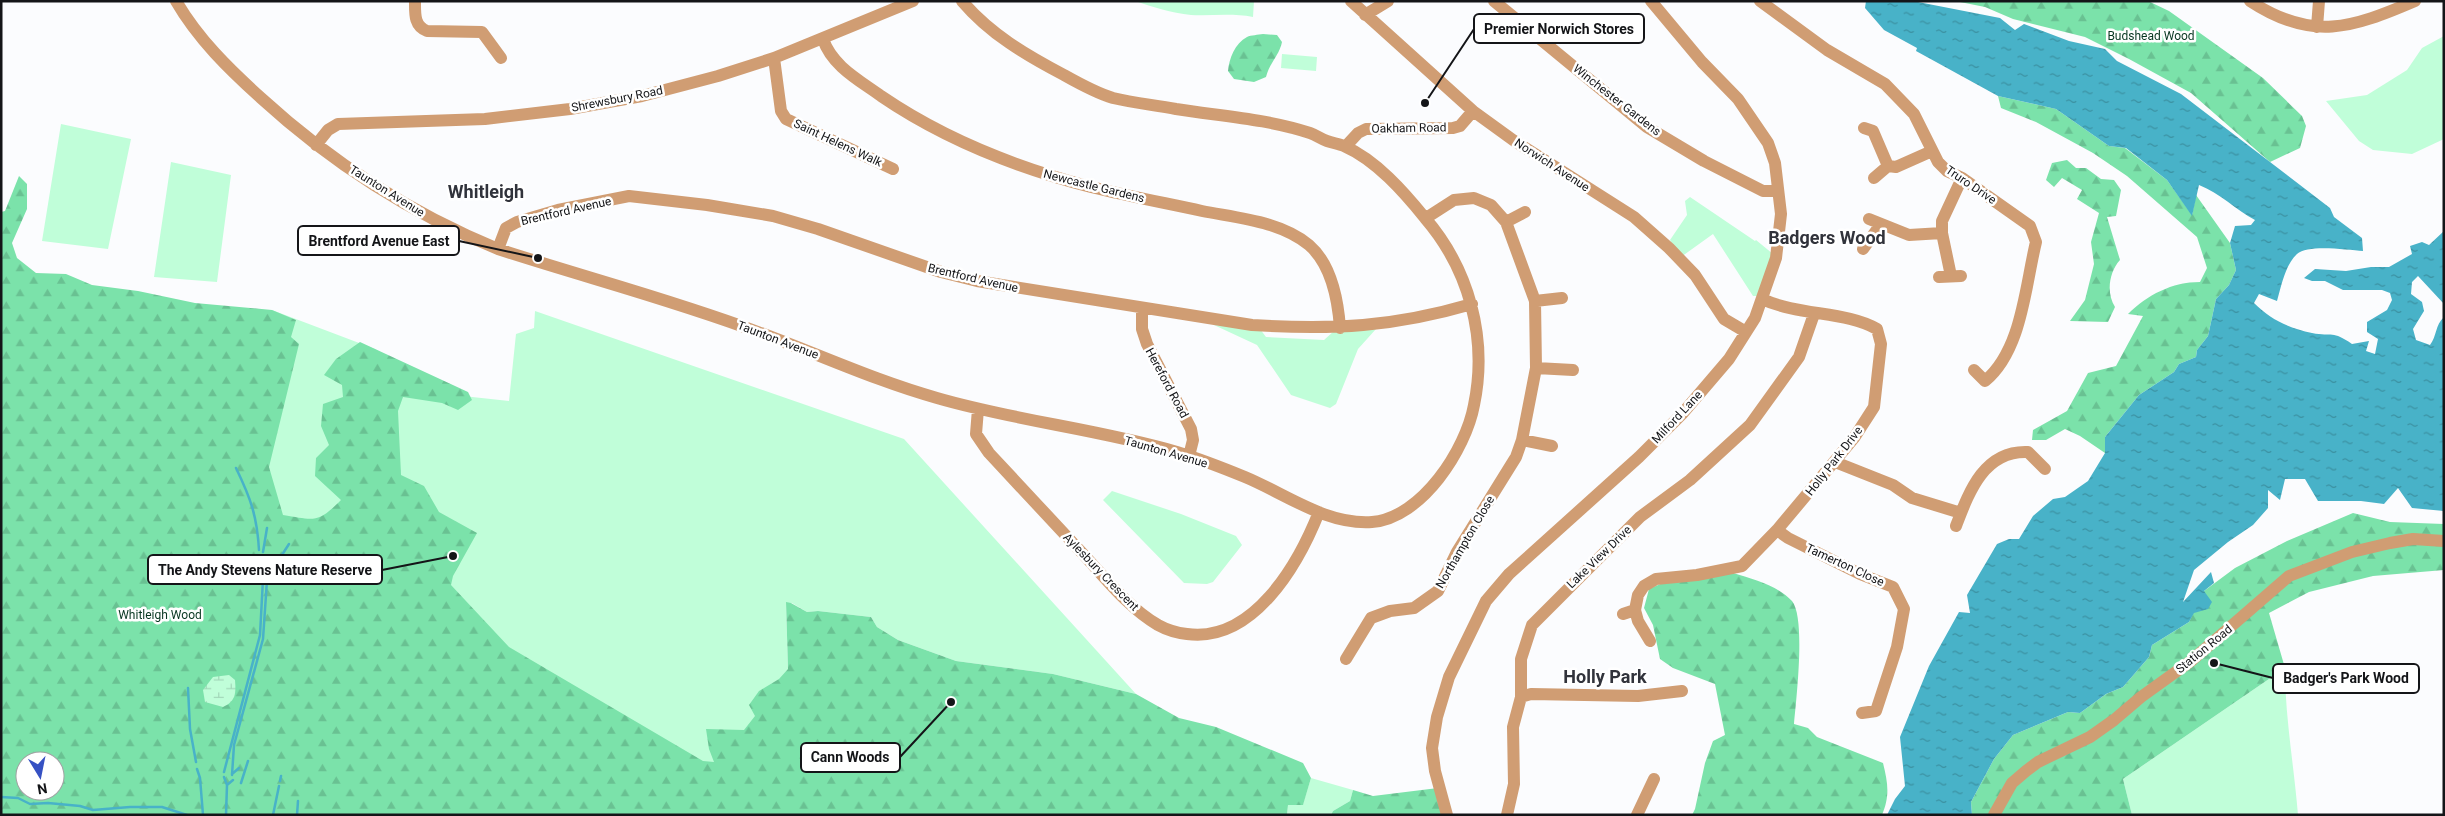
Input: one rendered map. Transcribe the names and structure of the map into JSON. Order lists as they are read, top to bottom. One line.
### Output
{"streets":{"street":["Shrewsbury Road","Winchester Gardens","Oakham Road","Saint Helens Walk","Norwich Avenue","Truro Drive","Newcastle Gardens","Taunton Avenue","Brentford Avenue","Hereford Road","Milford Lane","Holly Park Drive","Northampton Close","Lake View Drive","Tamerton Close","Aylesbury Crescent","Station Road"]},"crossings":[["Shrewsbury Road","Saint Helens Walk"],["Shrewsbury Road","Newcastle Gardens"],["Shrewsbury Road","Taunton Avenue"],["Winchester Gardens","Milford Lane"],["Oakham Road","Norwich Avenue"],["Oakham Road","Taunton Avenue"],["Norwich Avenue","Milford Lane"],["Newcastle Gardens","Brentford Avenue"],["Taunton Avenue","Brentford Avenue"],["Taunton Avenue","Hereford Road"],["Taunton Avenue","Northampton Close"],["Taunton Avenue","Aylesbury Crescent"],["Brentford Avenue","Hereford Road"],["Milford Lane","Holly Park Drive"],["Holly Park Drive","Lake View Drive"],["Holly Park Drive","Tamerton Close"]],"districts":["Whitleigh","Badgers Wood","Holly Park"],"parks":["Budshead Wood","Whitleigh Wood"],"places":["Premier Norwich Stores","Brentford Avenue East","The Andy Stevens Nature Reserve","Badger's Park Wood","Cann Woods"],"north":"bottom"}
